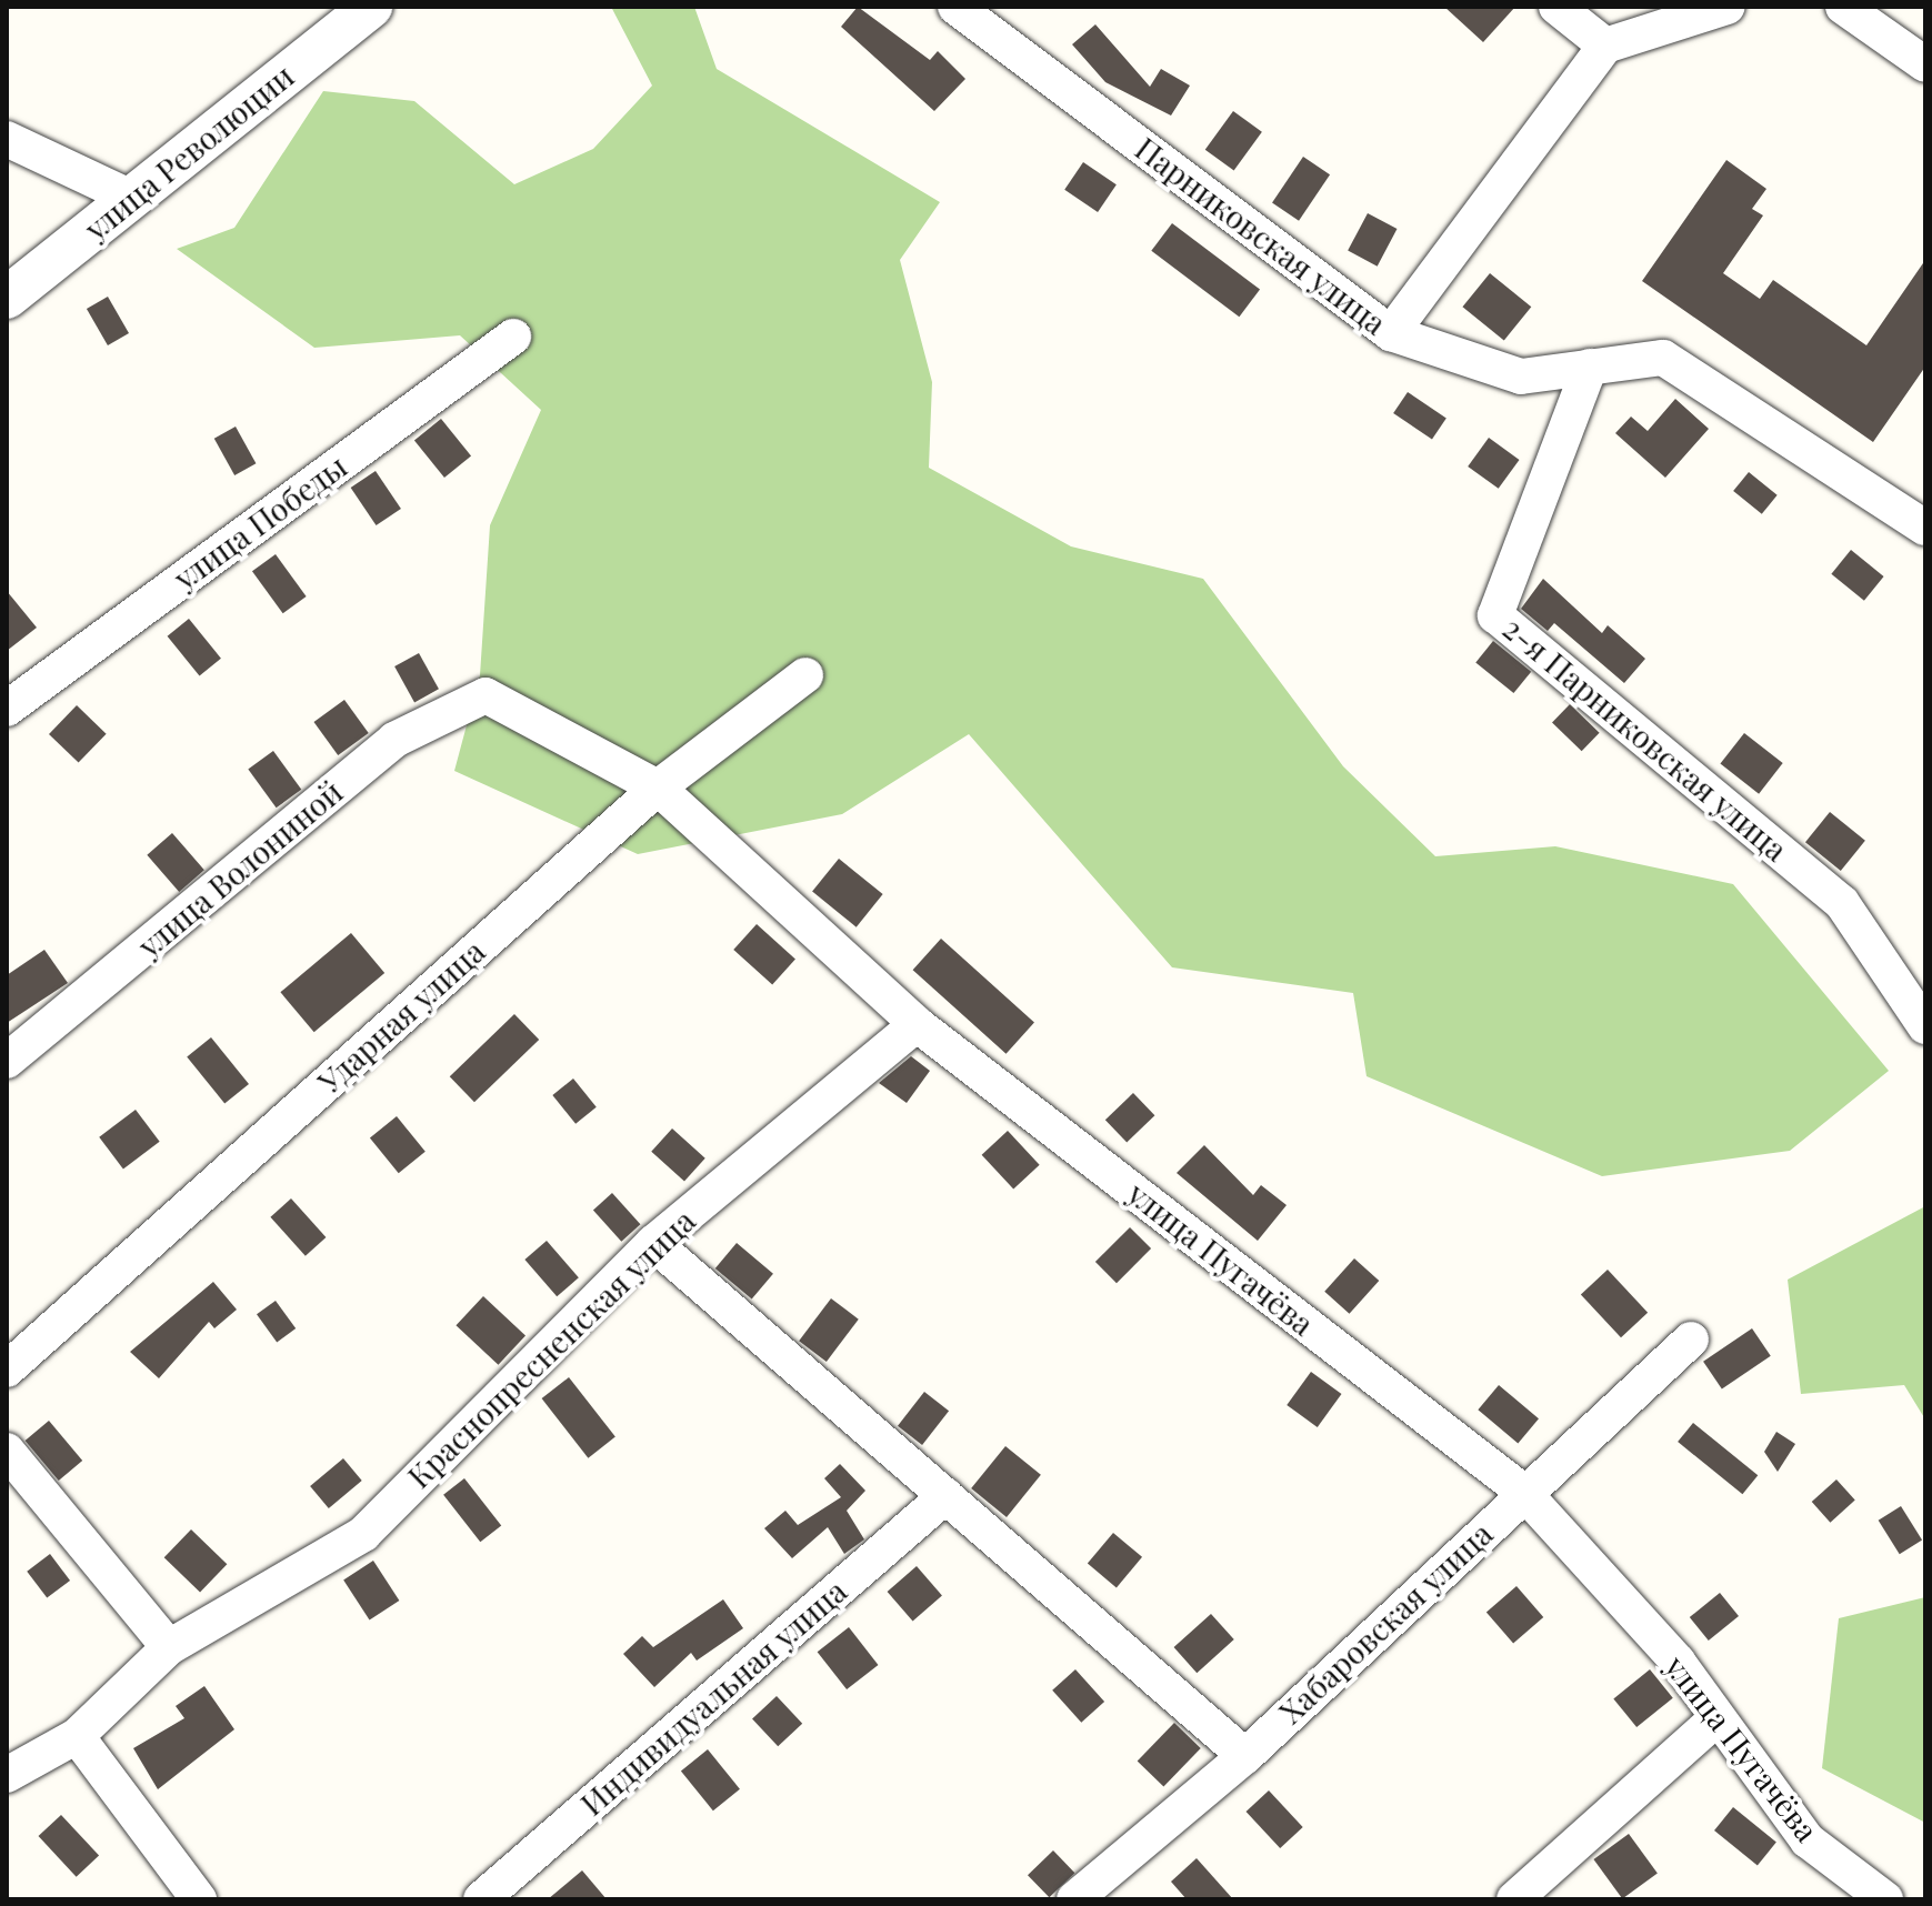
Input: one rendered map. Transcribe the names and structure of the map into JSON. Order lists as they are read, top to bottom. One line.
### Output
{"streets":{"street":["улица Революции","Парниковская улица","улица Победы","2-я Парниковская улица","улица Волониной","Ударная улица","улица Пугачёва","Краснопресненская улица","Хабаровская улица","Индивидуальная улица"]},"crossings":[["Парниковская улица","2-я Парниковская улица"],["улица Волониной","улица Пугачёва"],["Ударная улица","улица Пугачёва"],["улица Пугачёва","Краснопресненская улица"],["улица Пугачёва","Хабаровская улица"]]}
